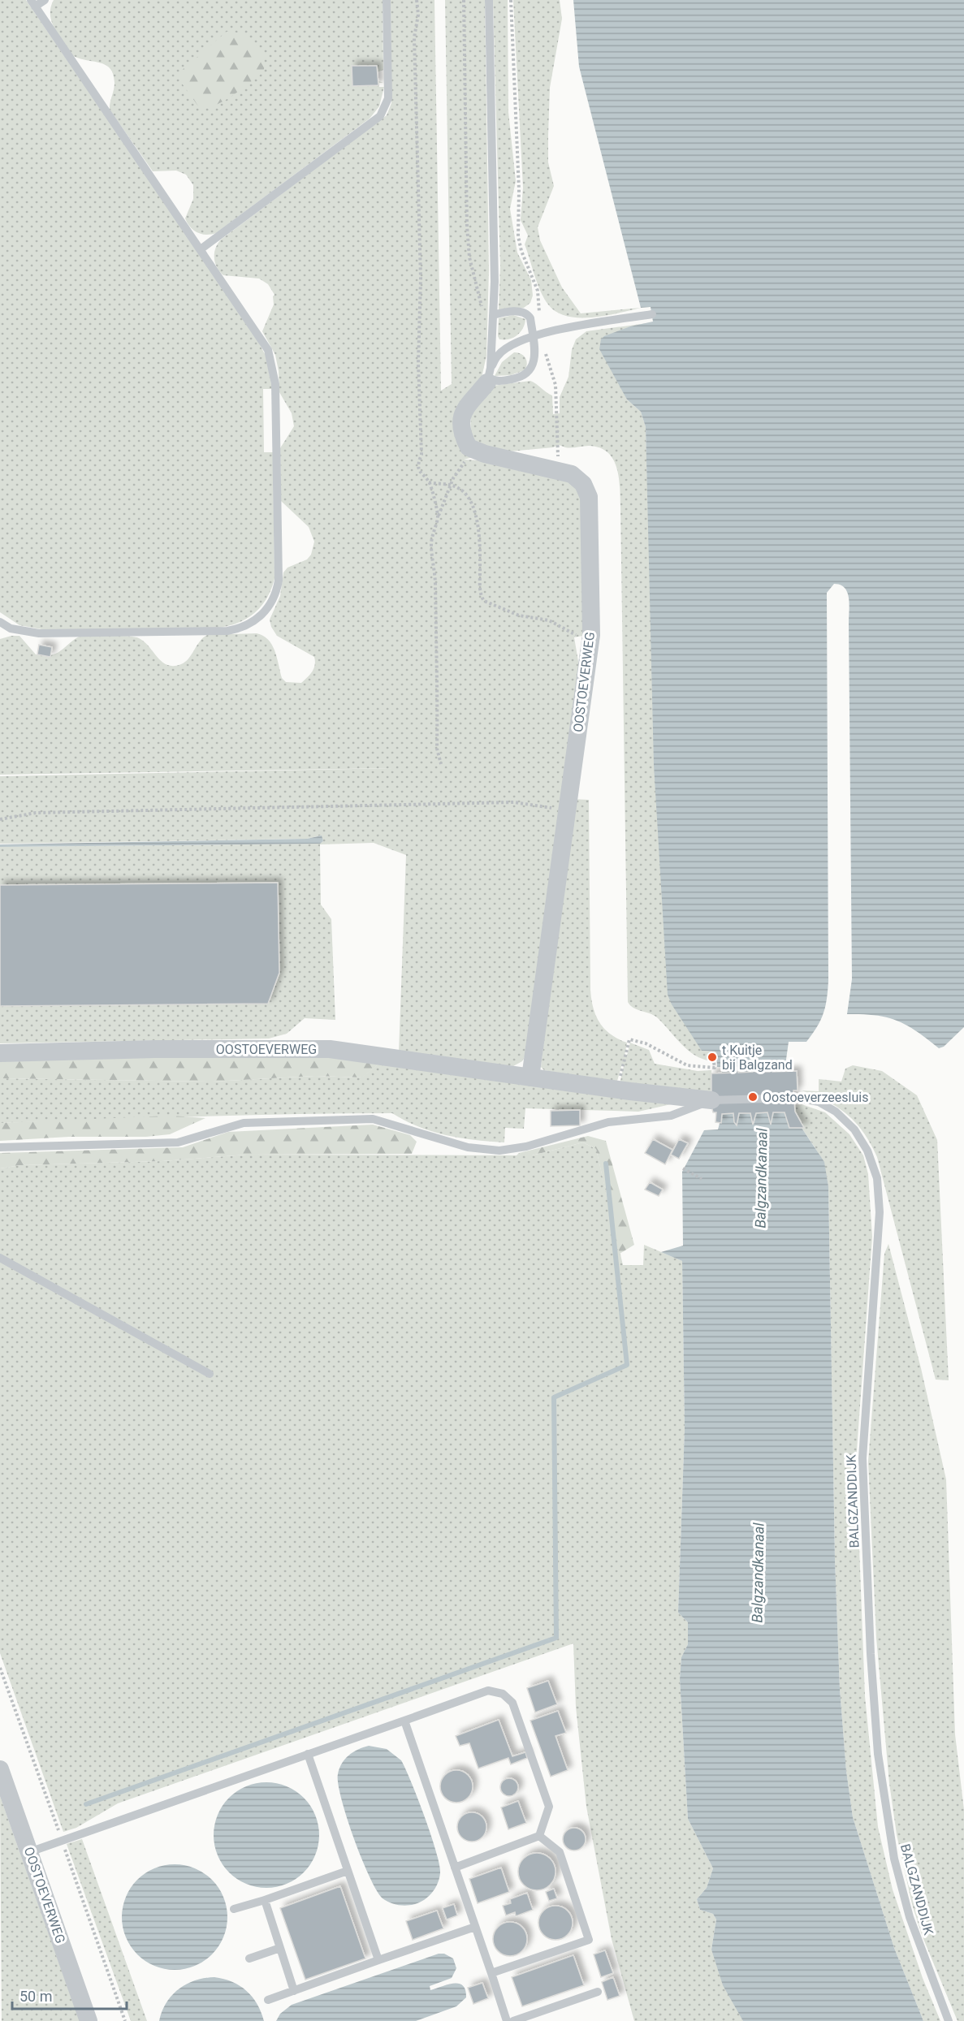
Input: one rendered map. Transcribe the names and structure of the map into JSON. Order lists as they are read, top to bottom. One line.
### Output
{"streets":{"street":["OOSTOEVERWEG"],"lane":["BALGZANDDIJK"]},"crossings":[["OOSTOEVERWEG","BALGZANDDIJK"]],"water":["Balgzandkanaal"],"places":["t Kuitje bij Balgzand","Oostoeverzeesluis"],"scale_bar":"50 m"}
